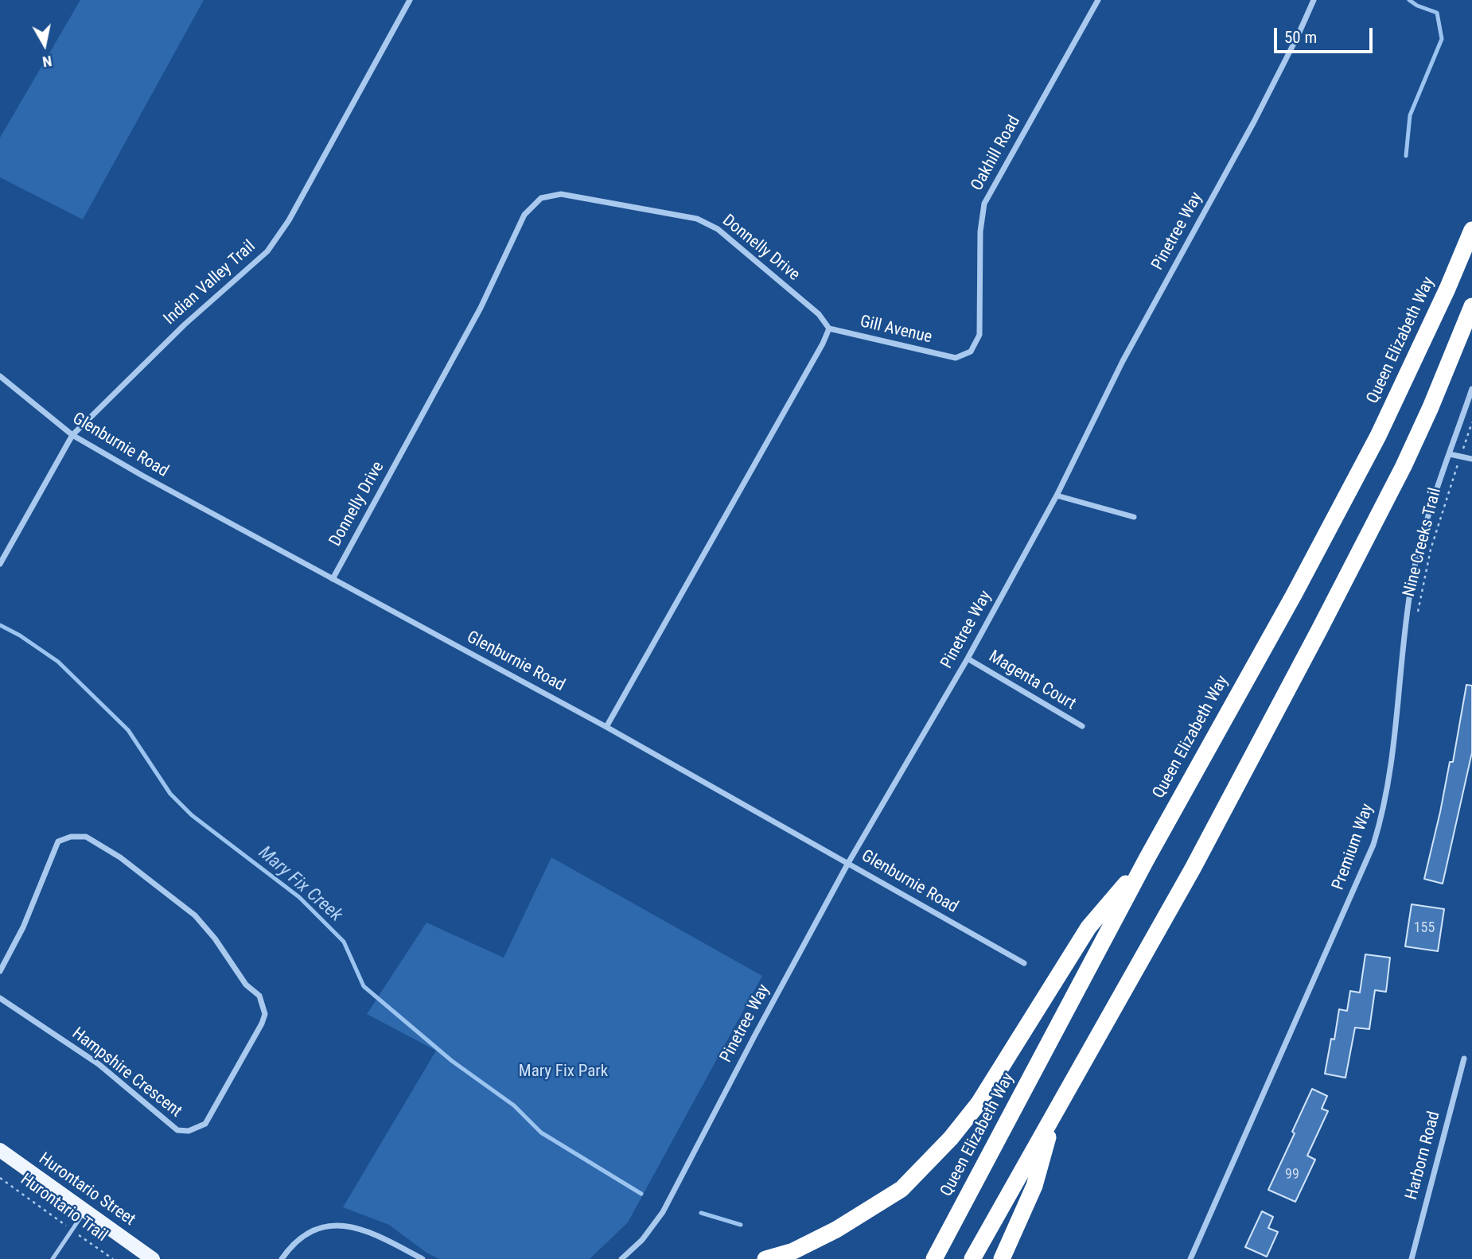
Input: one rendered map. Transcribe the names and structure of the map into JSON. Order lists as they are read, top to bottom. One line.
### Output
{"streets":{"highway":["Queen Elizabeth Way"],"main road":["Hurontario Street"],"street":["Oakhill Road","Pinetree Way","Donnelly Drive","Indian Valley Trail","Gill Avenue","Glenburnie Road","Magenta Court","Premium Way","Hampshire Crescent","Harborn Road"],"path":["Nine Creeks Trail","Hurontario Trail"]},"crossings":[["Oakhill Road","Gill Avenue"],["Pinetree Way","Glenburnie Road"],["Pinetree Way","Magenta Court"],["Donnelly Drive","Gill Avenue"],["Donnelly Drive","Glenburnie Road"],["Indian Valley Trail","Glenburnie Road"],["Nine Creeks Trail","Premium Way"]],"water":["Mary Fix Creek"],"parks":["Mary Fix Park"],"house_numbers":["155","99"],"scale_bar":"50 m","north":"bottom"}
